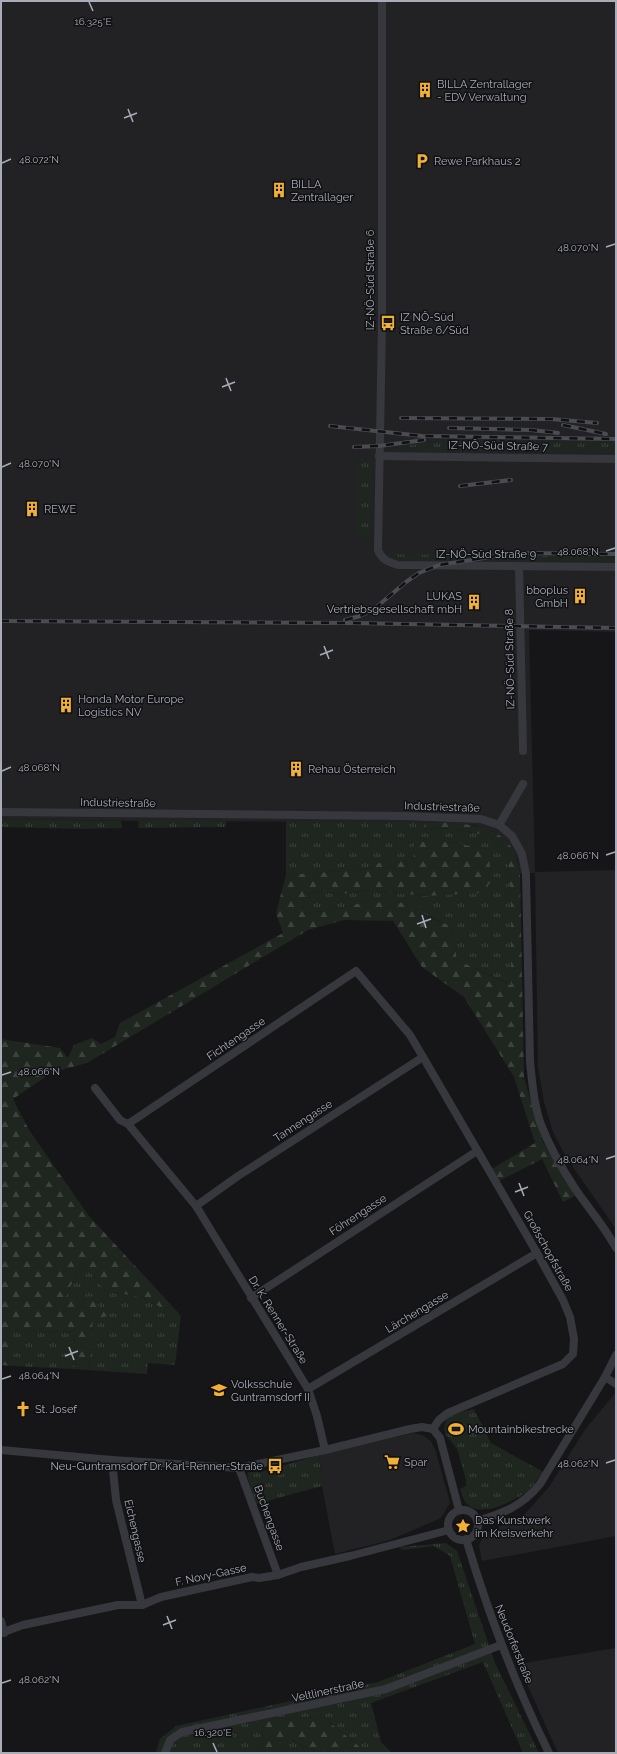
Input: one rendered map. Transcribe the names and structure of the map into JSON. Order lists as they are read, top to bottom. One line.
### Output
{"streets":{"street":["IZ-NÖ-Süd Straße 6","IZ-NÖ-Süd Straße 7","IZ-NÖ-Süd Straße 9","IZ-NÖ-Süd Straße 8","Industriestraße","Fichtengasse","Tannengasse","Föhrengasse","Großschopfstraße","Lärchengasse","Dr. K. Renner-Straße","Buchengasse","Eichengasse","F. Novy-Gasse","Neudorferstraße","Veltlinerstraße"]},"crossings":[["IZ-NÖ-Süd Straße 6","IZ-NÖ-Süd Straße 7"],["IZ-NÖ-Süd Straße 6","IZ-NÖ-Süd Straße 9"],["IZ-NÖ-Süd Straße 9","IZ-NÖ-Süd Straße 8"],["Fichtengasse","Großschopfstraße"],["Fichtengasse","Dr. K. Renner-Straße"],["Tannengasse","Großschopfstraße"],["Tannengasse","Dr. K. Renner-Straße"],["Föhrengasse","Großschopfstraße"],["Föhrengasse","Dr. K. Renner-Straße"],["Großschopfstraße","Lärchengasse"],["Lärchengasse","Dr. K. Renner-Straße"],["Buchengasse","F. Novy-Gasse"],["Eichengasse","F. Novy-Gasse"],["F. Novy-Gasse","Neudorferstraße"],["Neudorferstraße","Veltlinerstraße"]],"places":{"building":["BILLA Zentrallager - EDV Verwaltung","BILLA Zentrallager","REWE","bboplus GmbH","LUKAS Vertriebsgesellschaft mbH","Honda Motor Europe Logistics NV","Rehau Österreich"],"parking":["Rewe Parkhaus 2"],"bus stop":["IZ NÖ-Süd Straße 6/Süd","Neu-Guntramsdorf Dr. Karl-Renner-Straße"],"school or university":["Volksschule Guntramsdorf II"],"church":["St. Josef"],"sports":["Mountainbikestrecke"],"supermarket":["Spar"],"place":["Das Kunstwerk im Kreisverkehr"]},"coordinates":["16.325°E","48.072°N","48.070°N","48.068°N","48.066°N","48.064°N","48.062°N","16.320°E"]}
